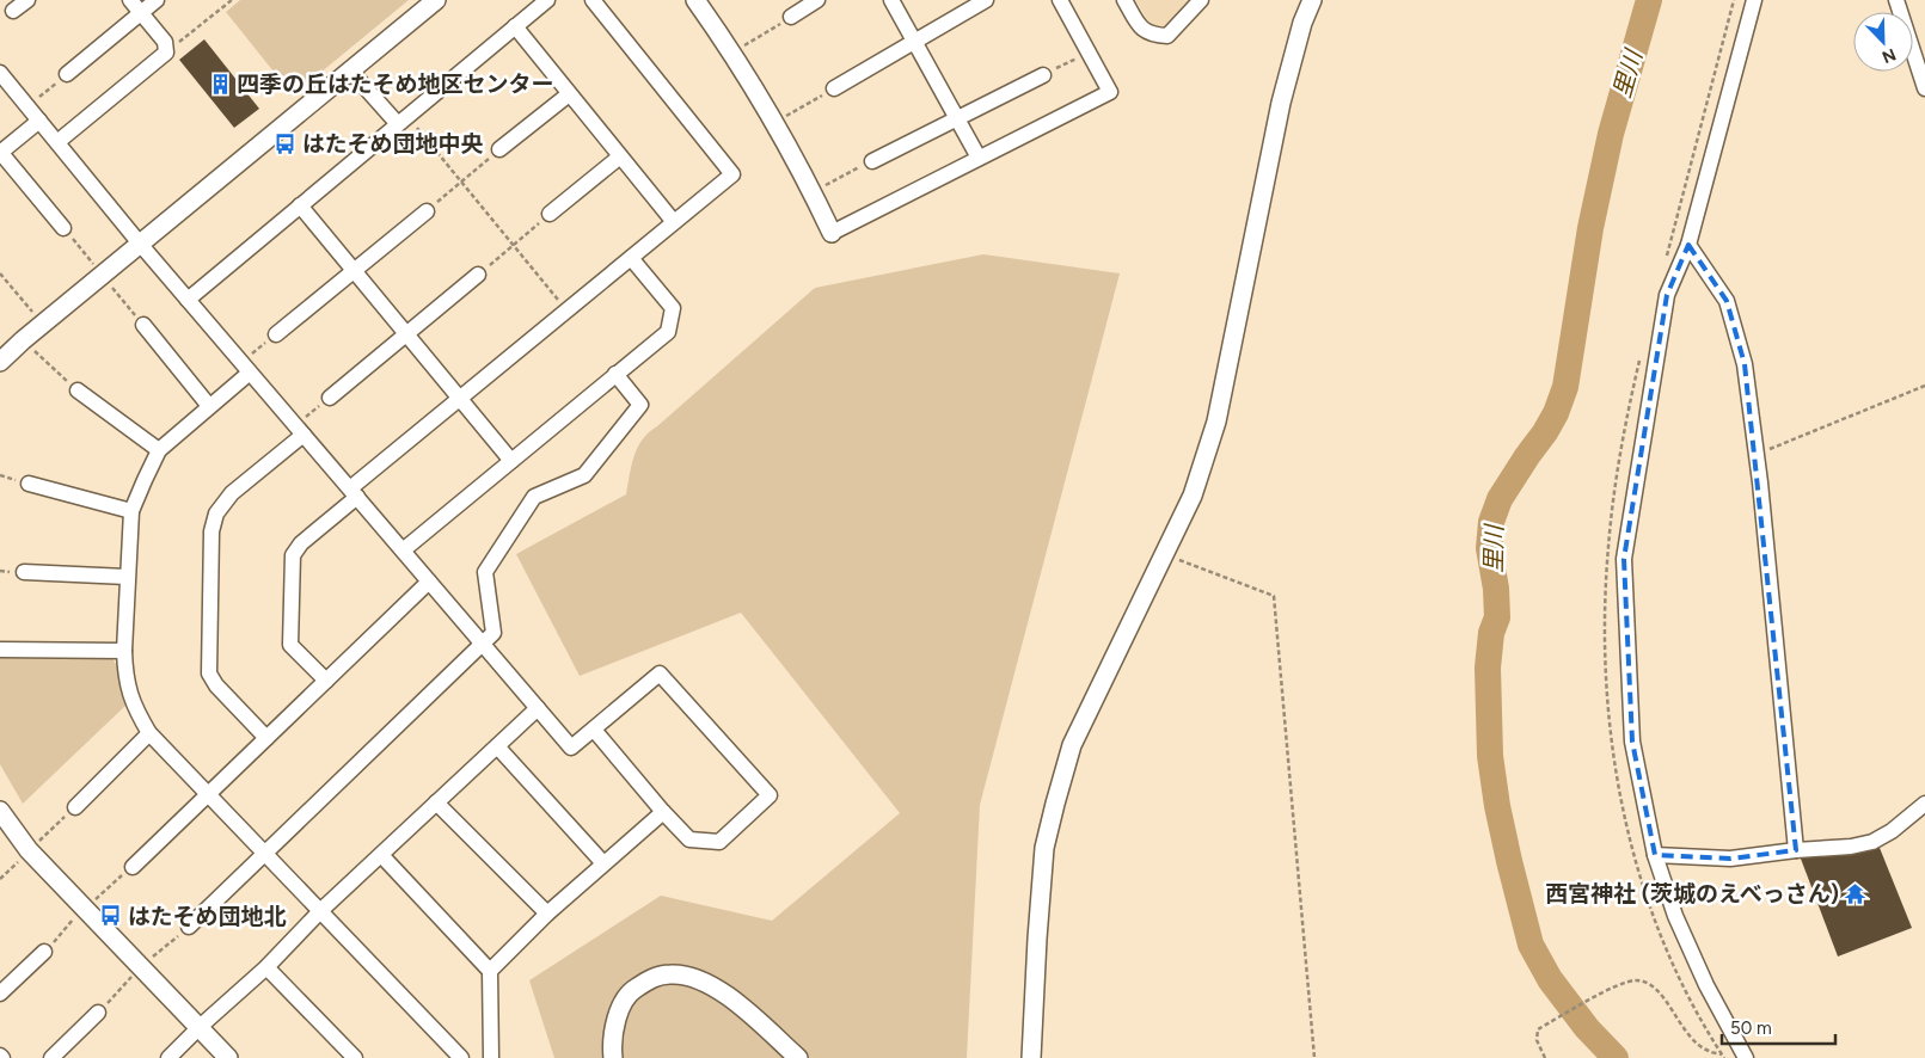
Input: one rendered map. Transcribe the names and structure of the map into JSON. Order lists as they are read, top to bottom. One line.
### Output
{"water":["里川"],"places":{"building":["四季の丘はたそめ地区センター"],"bus stop":["はたそめ団地中央","はたそめ団地北"],"temple":["西宮神社 (茨城のえべっさん)"]},"scale_bar":"50 m","north":"bottom right"}
